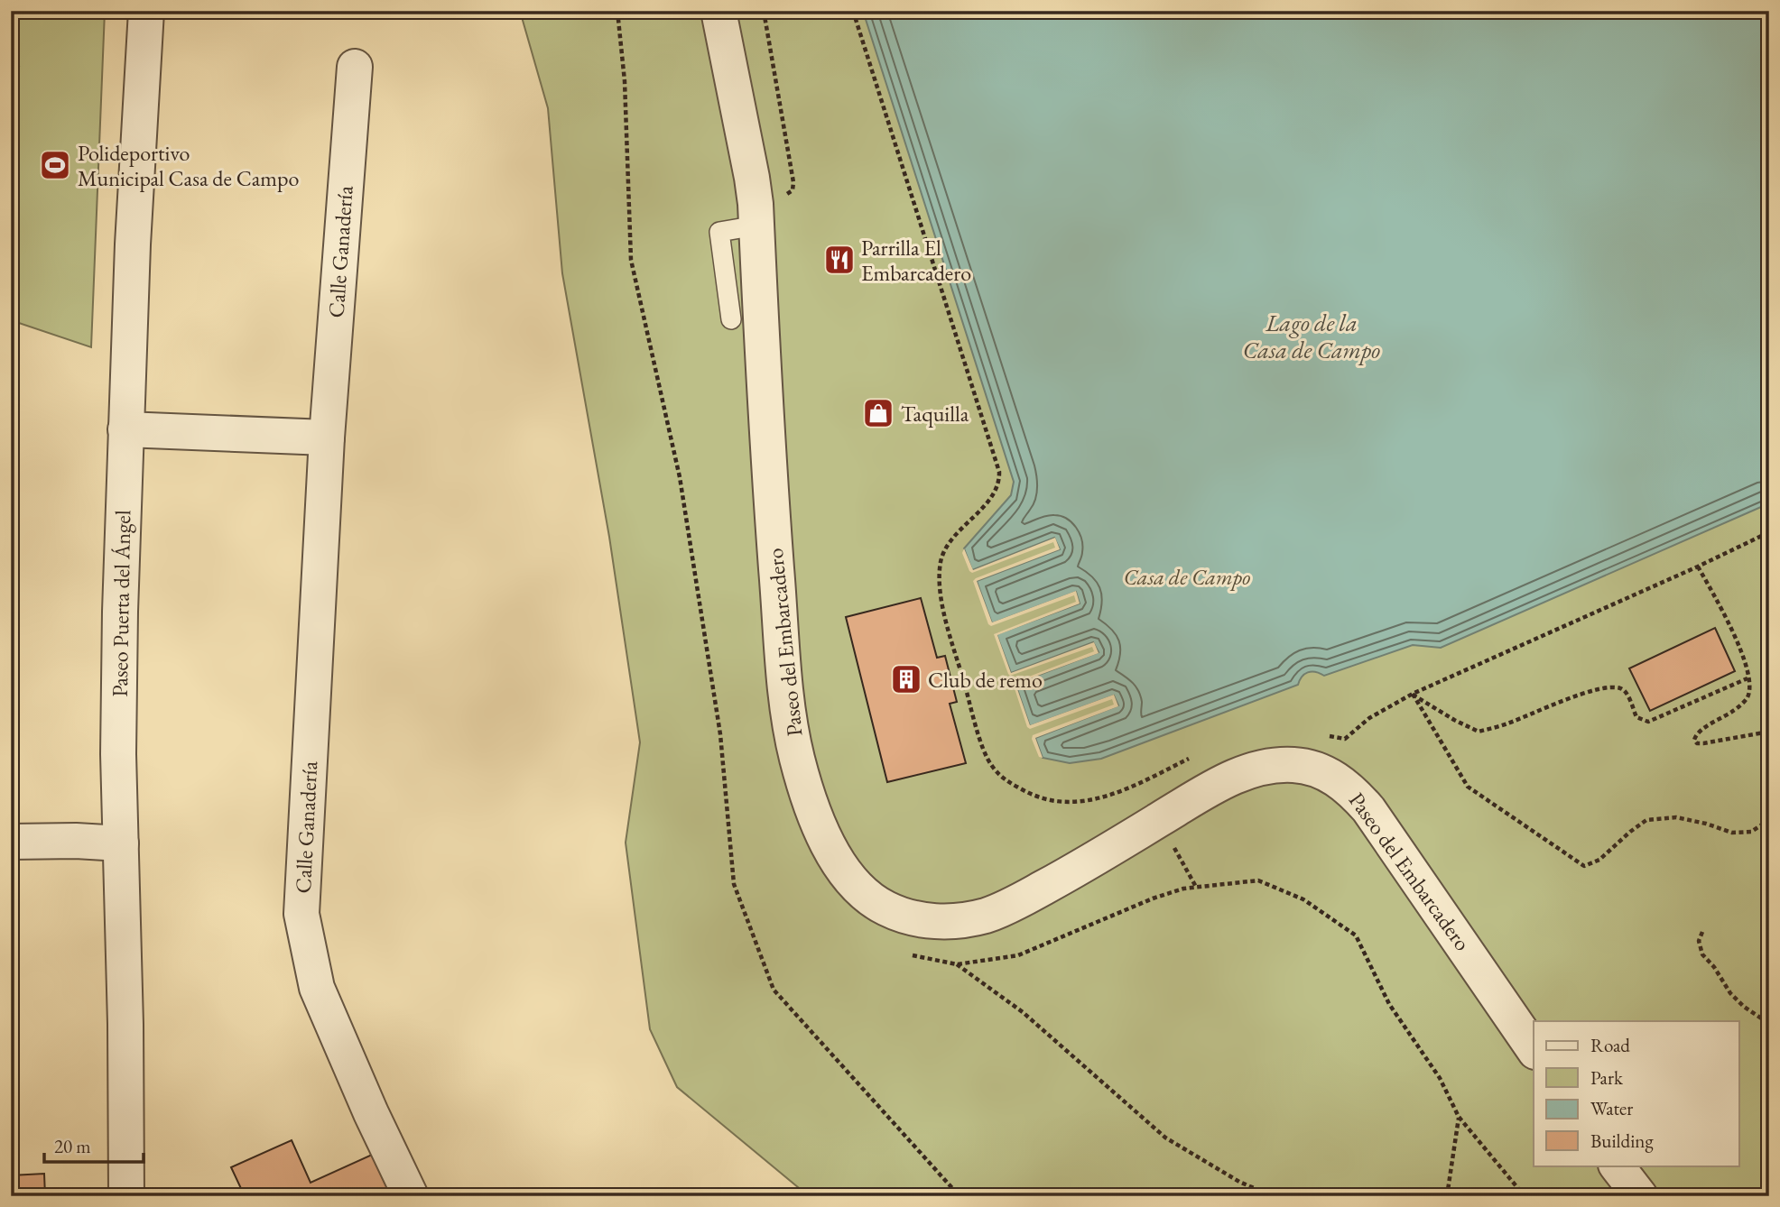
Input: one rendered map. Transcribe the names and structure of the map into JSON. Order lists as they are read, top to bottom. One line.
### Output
{"streets":{"street":["Calle Ganadería","Paseo Puerta del Ángel","Paseo del Embarcadero"]},"water":["Lago de la Casa de Campo"],"parks":["Casa de Campo"],"places":{"sports":["Polideportivo Municipal Casa de Campo"],"restaurant":["Parrilla El Embarcadero"],"shop":["Taquilla"],"building":["Club de remo"]},"legend":["Road","Park","Water","Building"],"scale_bar":"20 m"}
